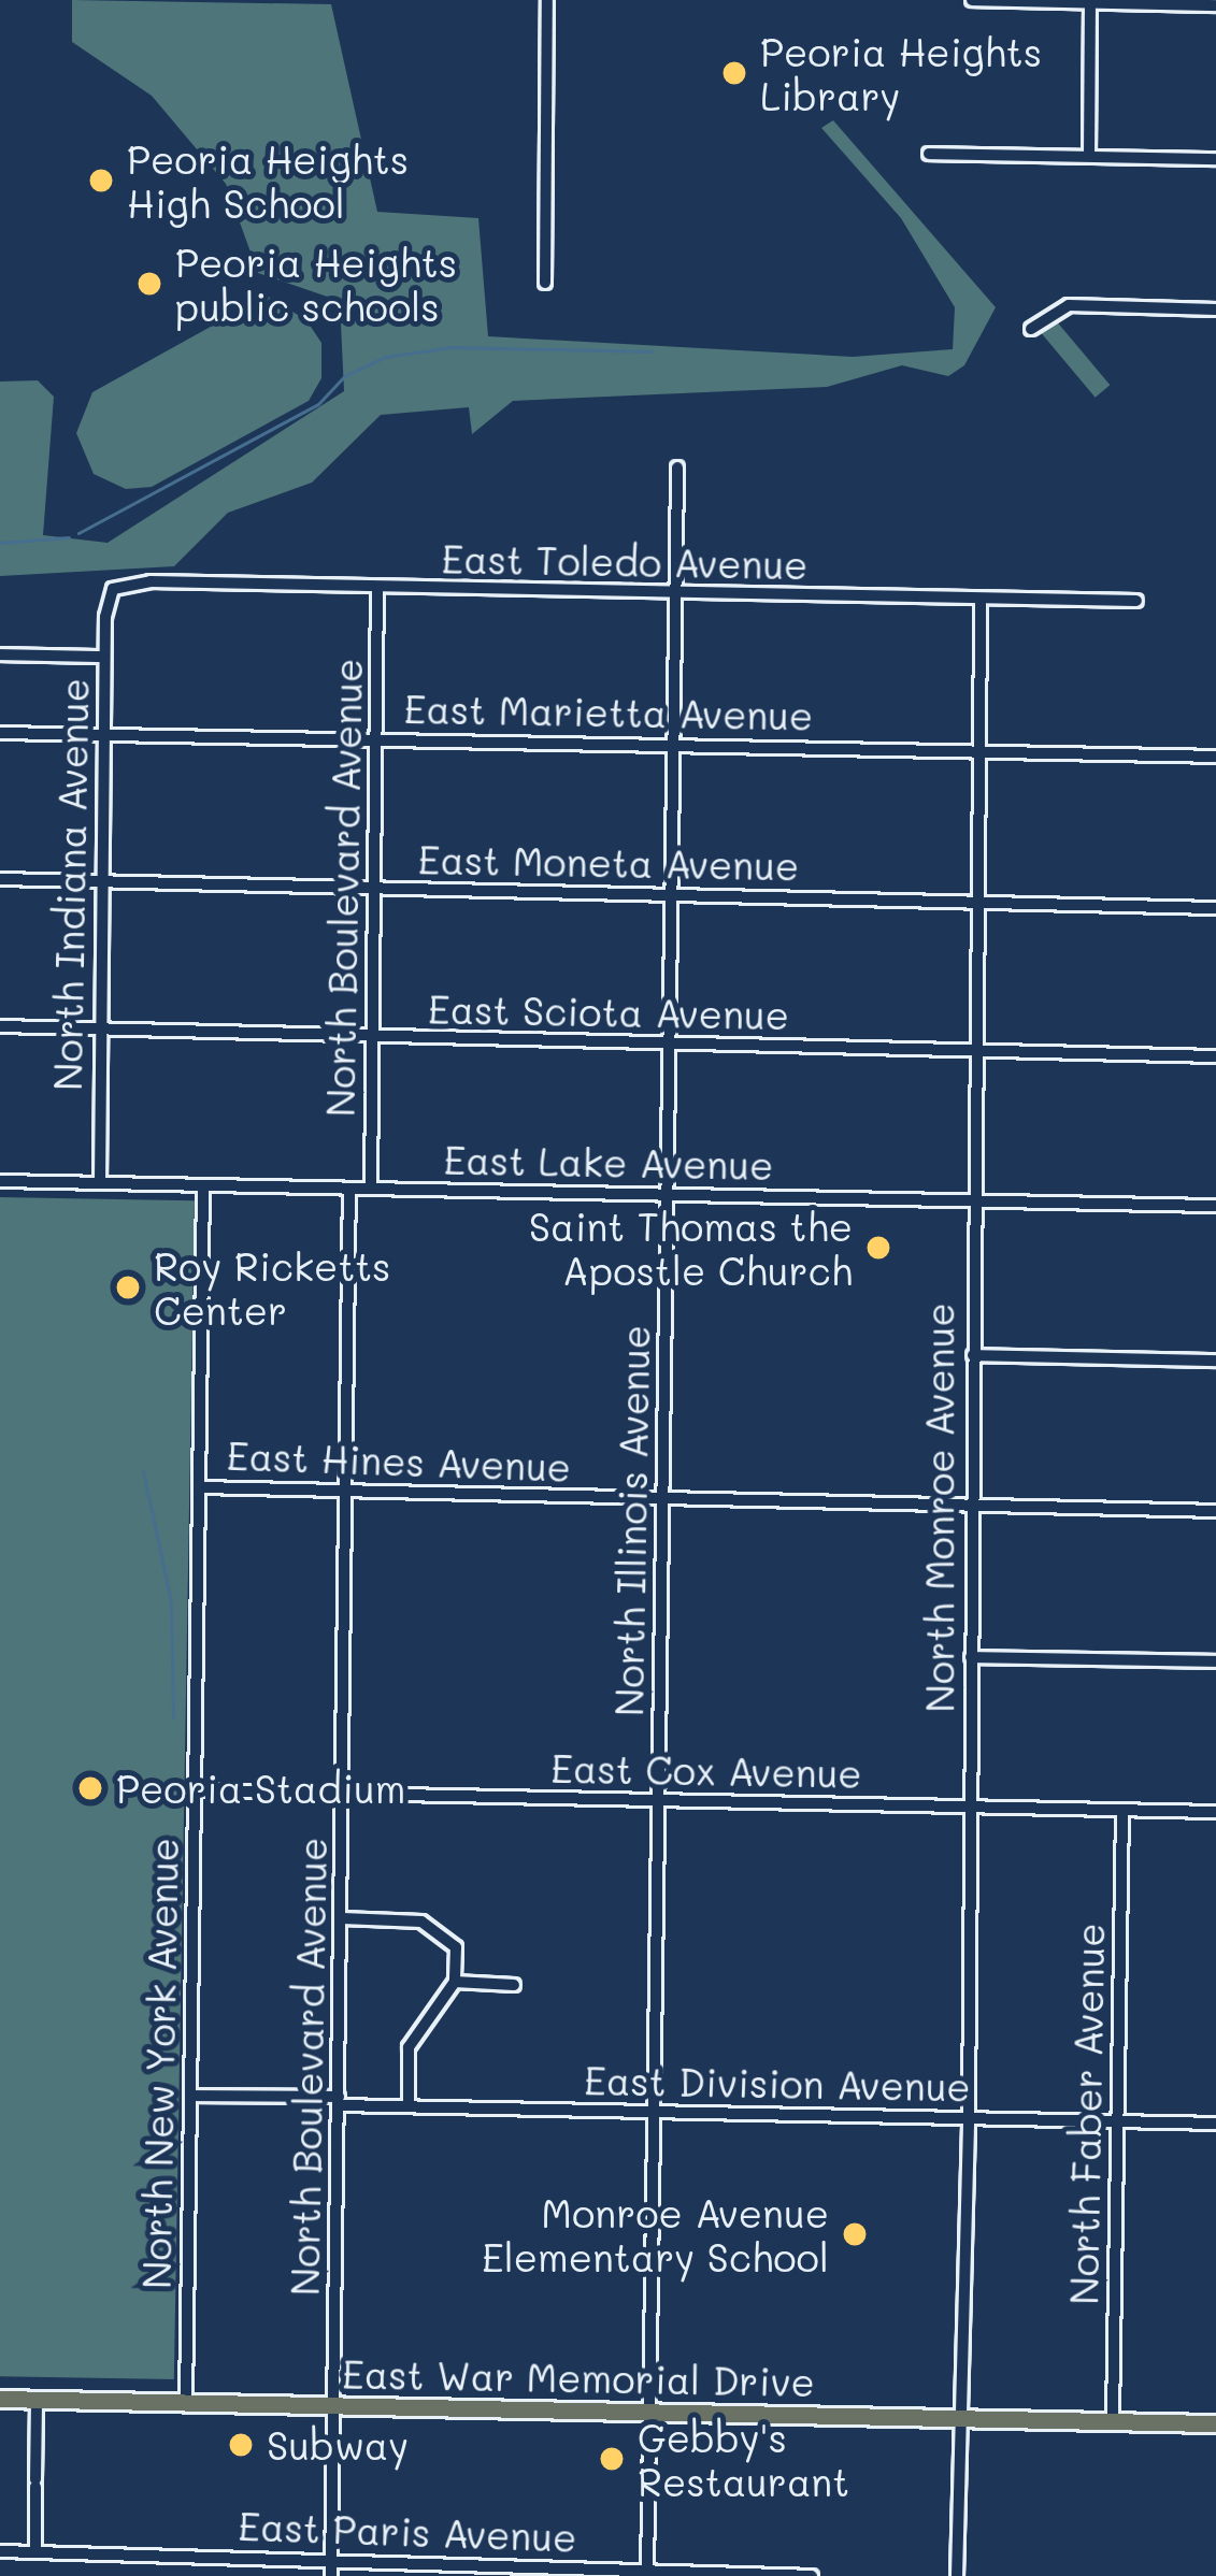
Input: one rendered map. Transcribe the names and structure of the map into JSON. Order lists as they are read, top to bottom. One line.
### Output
{"streets":{"highway":["East War Memorial Drive"],"street":["East Toledo Avenue","East Marietta Avenue","East Moneta Avenue","North Indiana Avenue","North Boulevard Avenue","East Sciota Avenue","East Lake Avenue","East Hines Avenue","North Monroe Avenue","North Illinois Avenue","East Cox Avenue","North New York Avenue","East Division Avenue","North Faber Avenue","East Paris Avenue"]},"crossings":[["East Toledo Avenue","North Indiana Avenue"],["East Toledo Avenue","North Boulevard Avenue"],["East Toledo Avenue","North Monroe Avenue"],["East Toledo Avenue","North Illinois Avenue"],["East Marietta Avenue","North Indiana Avenue"],["East Marietta Avenue","North Boulevard Avenue"],["East Marietta Avenue","North Monroe Avenue"],["East Marietta Avenue","North Illinois Avenue"],["East Moneta Avenue","North Indiana Avenue"],["East Moneta Avenue","North Boulevard Avenue"],["East Moneta Avenue","North Monroe Avenue"],["East Moneta Avenue","North Illinois Avenue"],["North Indiana Avenue","East Sciota Avenue"],["North Indiana Avenue","East Lake Avenue"],["North Boulevard Avenue","East Sciota Avenue"],["North Boulevard Avenue","East Lake Avenue"],["North Boulevard Avenue","East Hines Avenue"],["North Boulevard Avenue","East Cox Avenue"],["North Boulevard Avenue","East Division Avenue"],["North Boulevard Avenue","East War Memorial Drive"],["North Boulevard Avenue","East Paris Avenue"],["East Sciota Avenue","North Monroe Avenue"],["East Sciota Avenue","North Illinois Avenue"],["East Lake Avenue","North Monroe Avenue"],["East Lake Avenue","North Illinois Avenue"],["East Lake Avenue","North New York Avenue"],["East Hines Avenue","North Monroe Avenue"],["East Hines Avenue","North Illinois Avenue"],["East Hines Avenue","North New York Avenue"],["North Monroe Avenue","East Cox Avenue"],["North Monroe Avenue","East Division Avenue"],["North Monroe Avenue","East War Memorial Drive"],["North Illinois Avenue","East Cox Avenue"],["North Illinois Avenue","East Division Avenue"],["North Illinois Avenue","East War Memorial Drive"],["North Illinois Avenue","East Paris Avenue"],["East Cox Avenue","North New York Avenue"],["East Cox Avenue","North Faber Avenue"],["North New York Avenue","East Division Avenue"],["North New York Avenue","East War Memorial Drive"],["East Division Avenue","North Faber Avenue"],["North Faber Avenue","East War Memorial Drive"]],"places":["Peoria Heights Library","Peoria Heights High School","Peoria Heights public schools","Saint Thomas the Apostle Church","Roy Ricketts Center","Peoria Stadium","Monroe Avenue Elementary School","Subway","Gebby's Restaurant"]}
